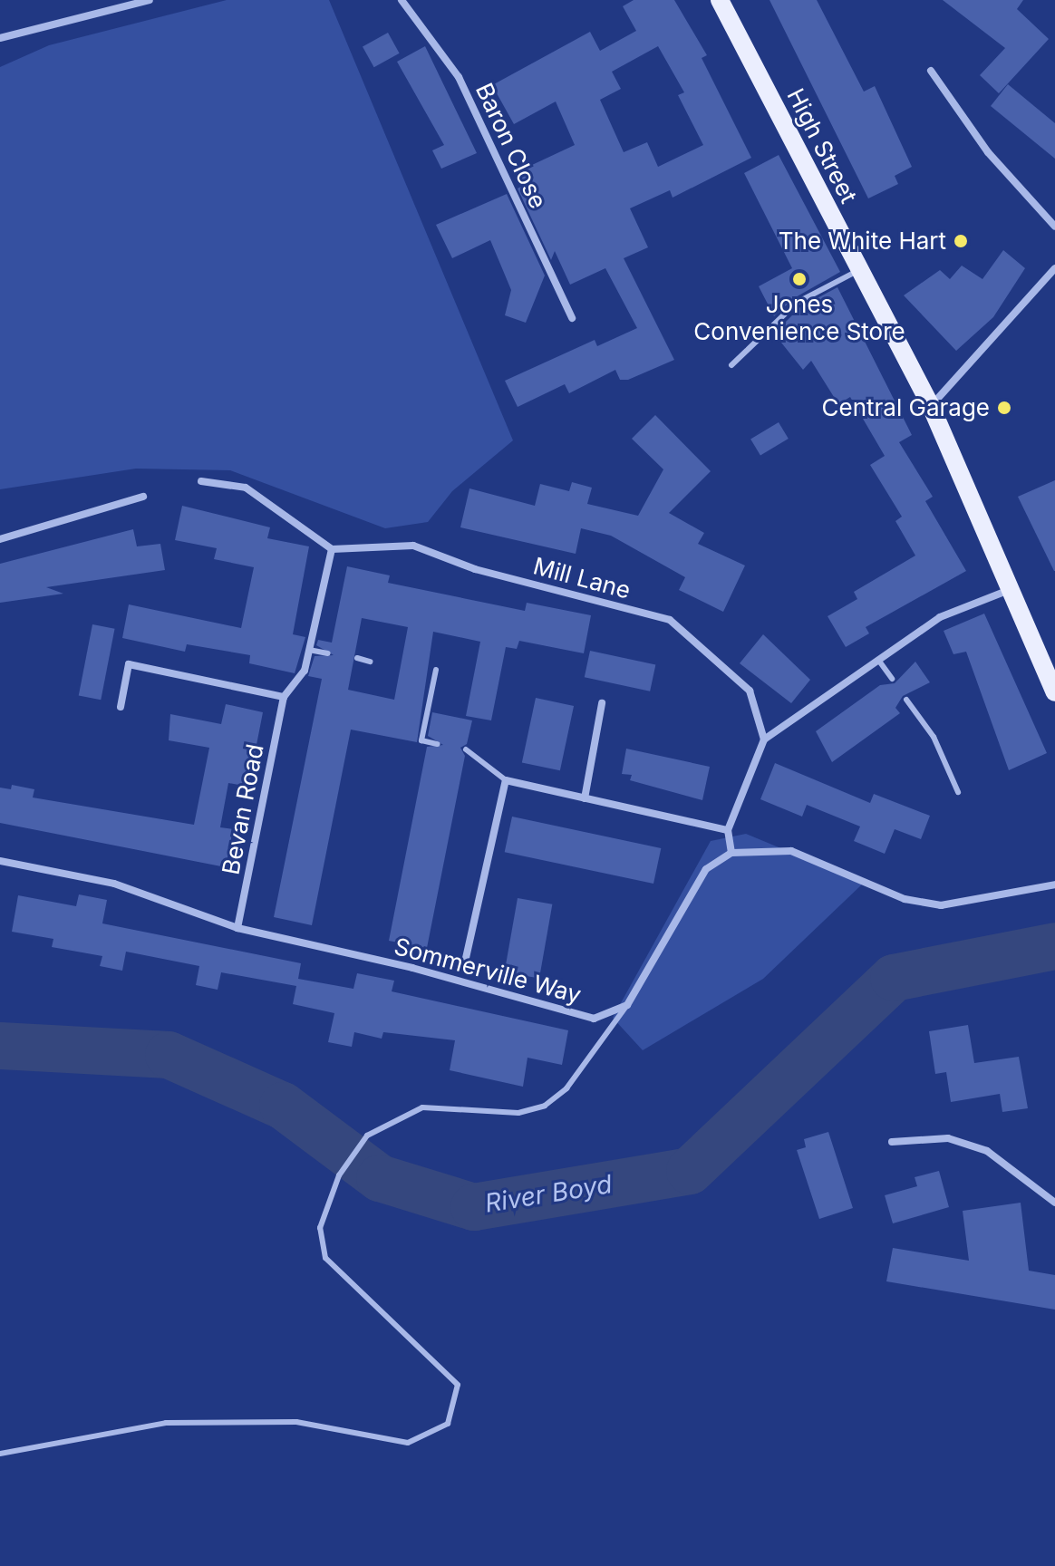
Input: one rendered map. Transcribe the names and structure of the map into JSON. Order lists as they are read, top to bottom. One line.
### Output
{"streets":{"main road":["High Street"],"street":["Baron Close","Mill Lane","Bevan Road","Sommerville Way"]},"crossings":[["Mill Lane","Bevan Road"],["Bevan Road","Sommerville Way"]],"water":["River Boyd"],"places":["The White Hart","Jones Convenience Store","Central Garage"]}
